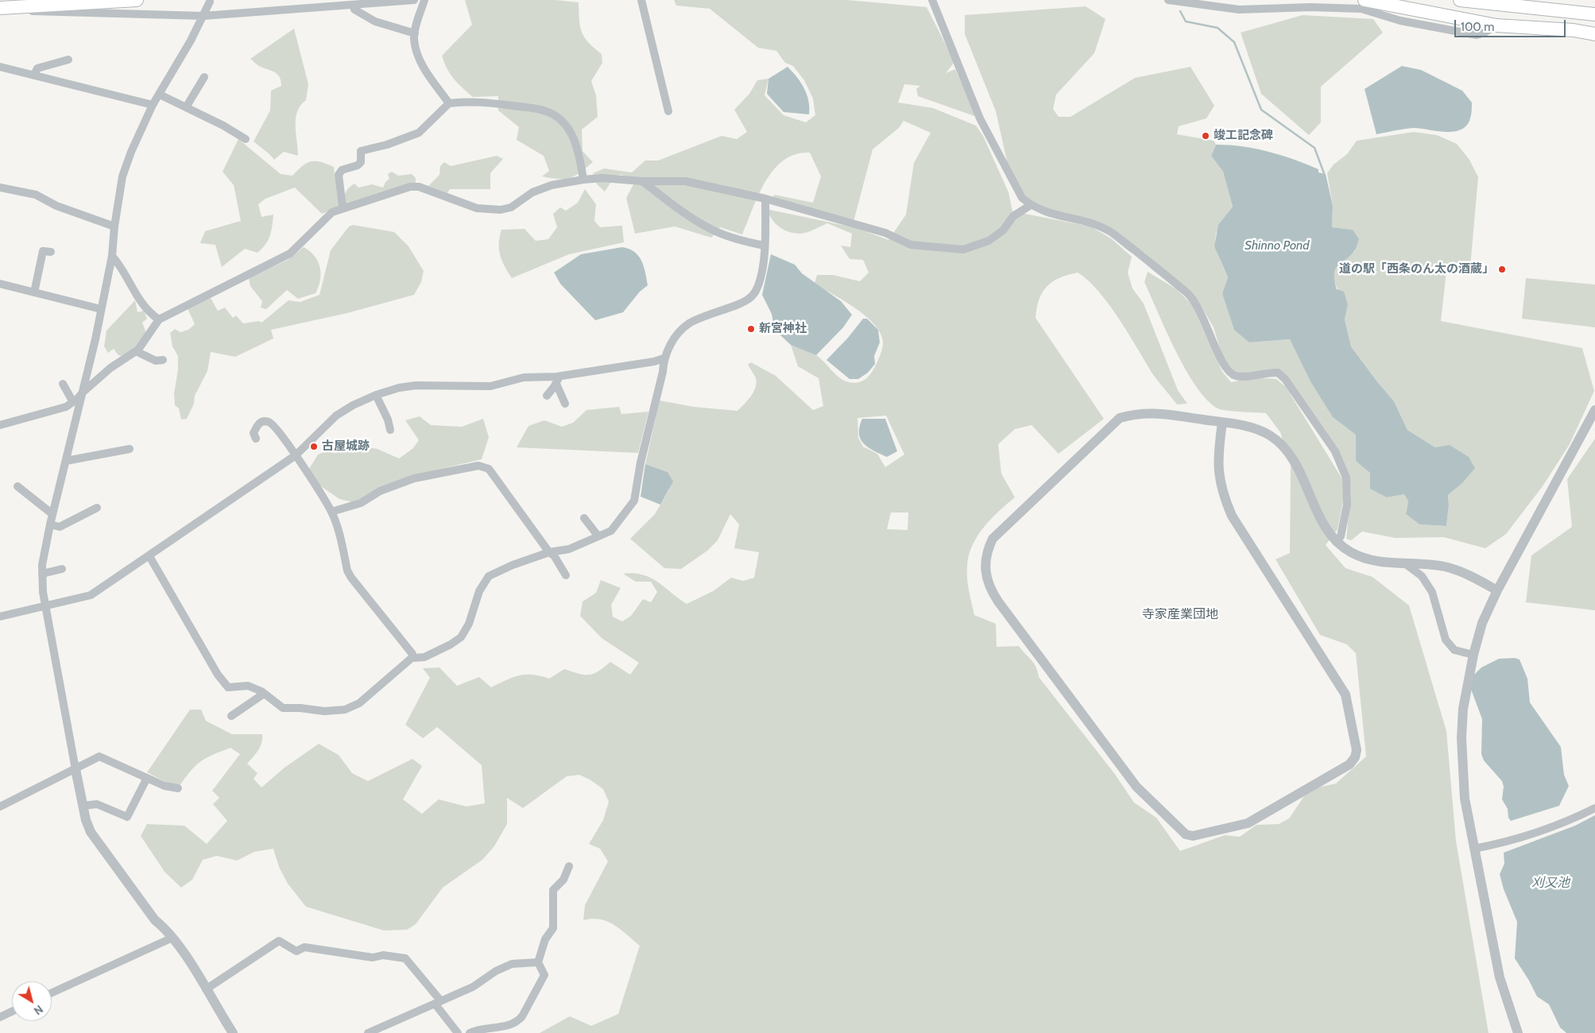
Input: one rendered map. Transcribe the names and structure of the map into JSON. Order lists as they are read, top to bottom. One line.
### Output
{"districts":["寺家産業団地"],"water":["Shinno Pond","刈又池"],"places":["竣工記念碑","道の駅「西条のん太の酒蔵」","新宮神社","古屋城跡"],"scale_bar":"100 m","north":"bottom right"}
